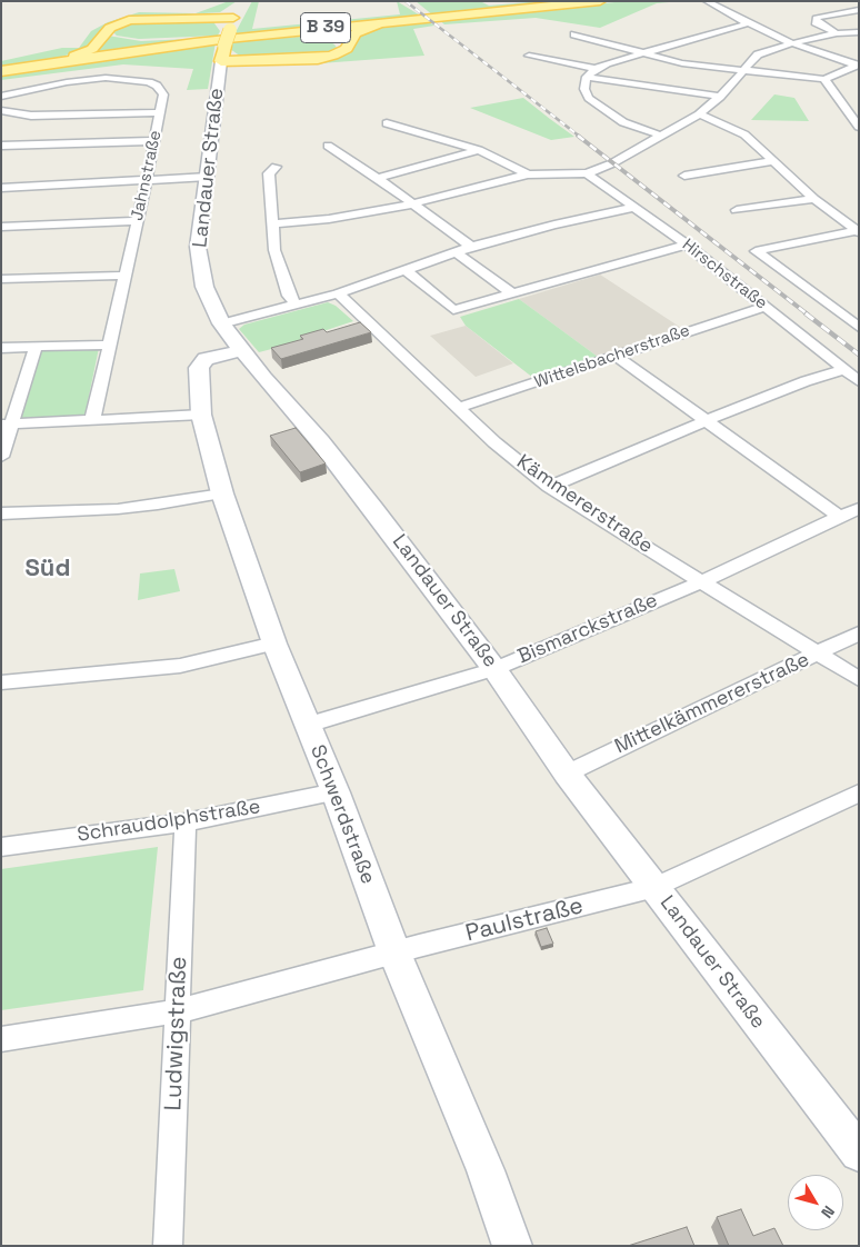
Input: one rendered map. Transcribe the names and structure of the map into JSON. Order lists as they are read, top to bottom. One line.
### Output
{"streets":{"main road":["B 39","Landauer Straße","Schwerdstraße"],"street":["Jahnstraße","Hirschstraße","Wittelsbacherstraße","Kämmererstraße","Bismarckstraße","Mittelkämmererstraße","Schraudolphstraße","Paulstraße","Ludwigstraße"]},"crossings":[["B 39","Landauer Straße"],["Landauer Straße","Bismarckstraße"],["Landauer Straße","Mittelkämmererstraße"],["Landauer Straße","Paulstraße"],["Hirschstraße","Wittelsbacherstraße"],["Wittelsbacherstraße","Kämmererstraße"],["Kämmererstraße","Bismarckstraße"],["Kämmererstraße","Mittelkämmererstraße"],["Bismarckstraße","Schwerdstraße"],["Schwerdstraße","Schraudolphstraße"],["Schwerdstraße","Paulstraße"],["Schraudolphstraße","Ludwigstraße"],["Paulstraße","Ludwigstraße"]],"districts":["Süd"],"north":"bottom right"}
